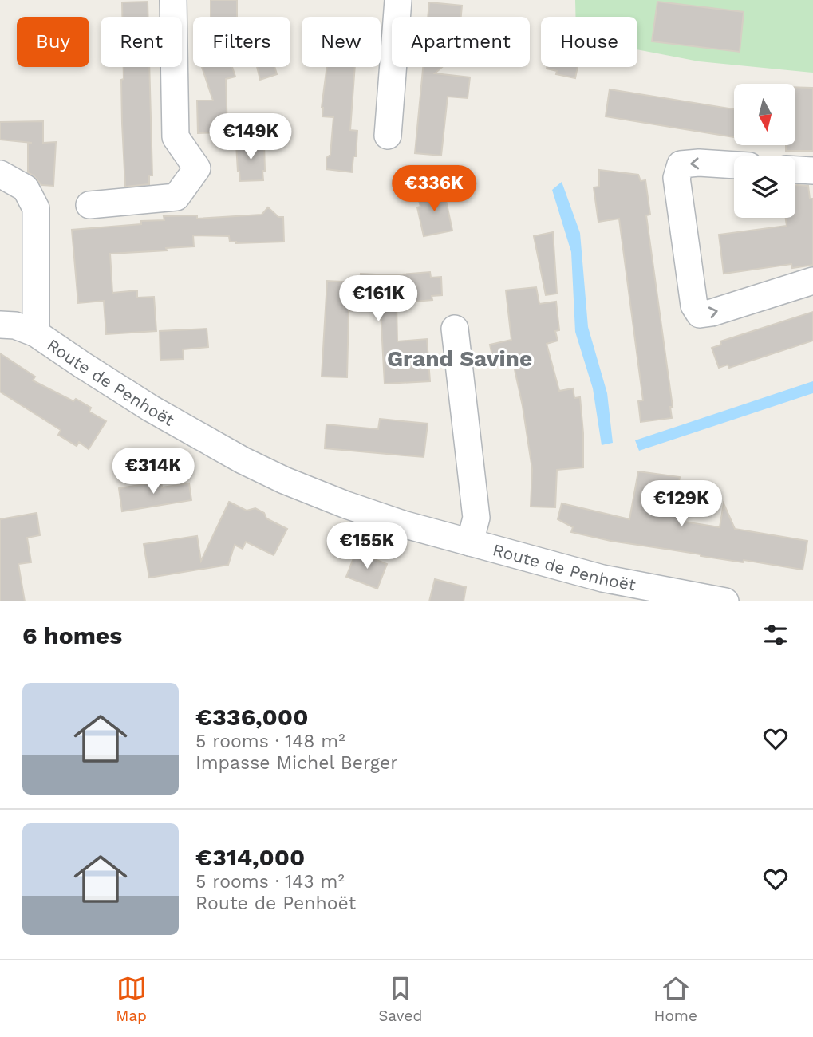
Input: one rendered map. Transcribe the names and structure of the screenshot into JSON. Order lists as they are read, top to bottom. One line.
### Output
{"streets":{"street":["Route de Penhoët"]},"districts":["Grand Savine"],"north":"bottom","page":{"chip":["Buy","Rent","Filters","New","Apartment","House"],"price":["€149K","€336K","€161K","€314K","€129K","€155K"],"heading":"6 homes","list":[{"name":"€336,000","note":"5 rooms · 148 m² · Impasse Michel Berger"},{"name":"€314,000","note":"5 rooms · 143 m² · Route de Penhoët"}],"tabs":["Map","Saved","Home"]}}
